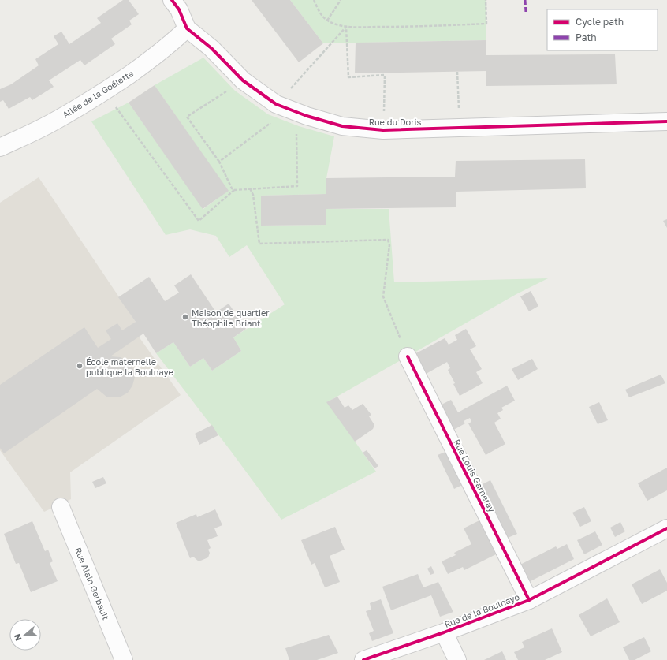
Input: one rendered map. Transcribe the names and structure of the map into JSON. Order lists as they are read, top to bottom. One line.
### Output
{"streets":{"street":["Allée de la Goélette","Rue du Doris","Rue Louis Garneray","Rue Alain Gerbault","Rue de la Boulnaye"]},"crossings":[["Allée de la Goélette","Rue du Doris"],["Rue Louis Garneray","Rue de la Boulnaye"]],"places":["Maison de quartier Théophile Briant","École maternelle publique la Boulnaye"],"legend":["Cycle path","Path"],"north":"left"}
